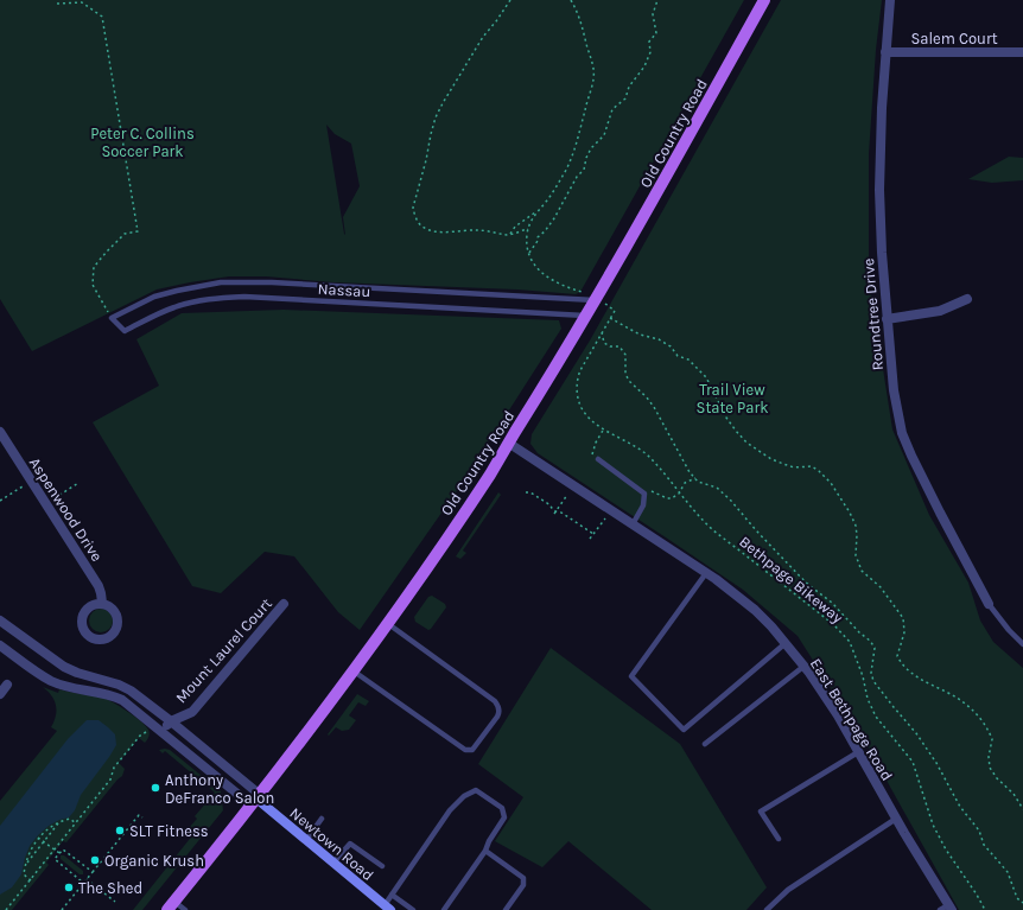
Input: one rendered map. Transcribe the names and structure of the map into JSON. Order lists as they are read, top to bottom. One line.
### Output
{"streets":{"main road":["Old Country Road"],"street":["Salem Court","Roundtree Drive","Aspenwood Drive","Mount Laurel Court","East Bethpage Road","Newtown Road"],"lane":["Nassau"],"path":["Bethpage Bikeway"]},"crossings":[["Salem Court","Roundtree Drive"],["Old Country Road","Nassau"],["Old Country Road","East Bethpage Road"],["Old Country Road","Newtown Road"]],"parks":["Peter C. Collins Soccer Park","Trail View State Park"],"places":["Anthony DeFranco Salon","SLT Fitness","Organic Krush","The Shed"]}
